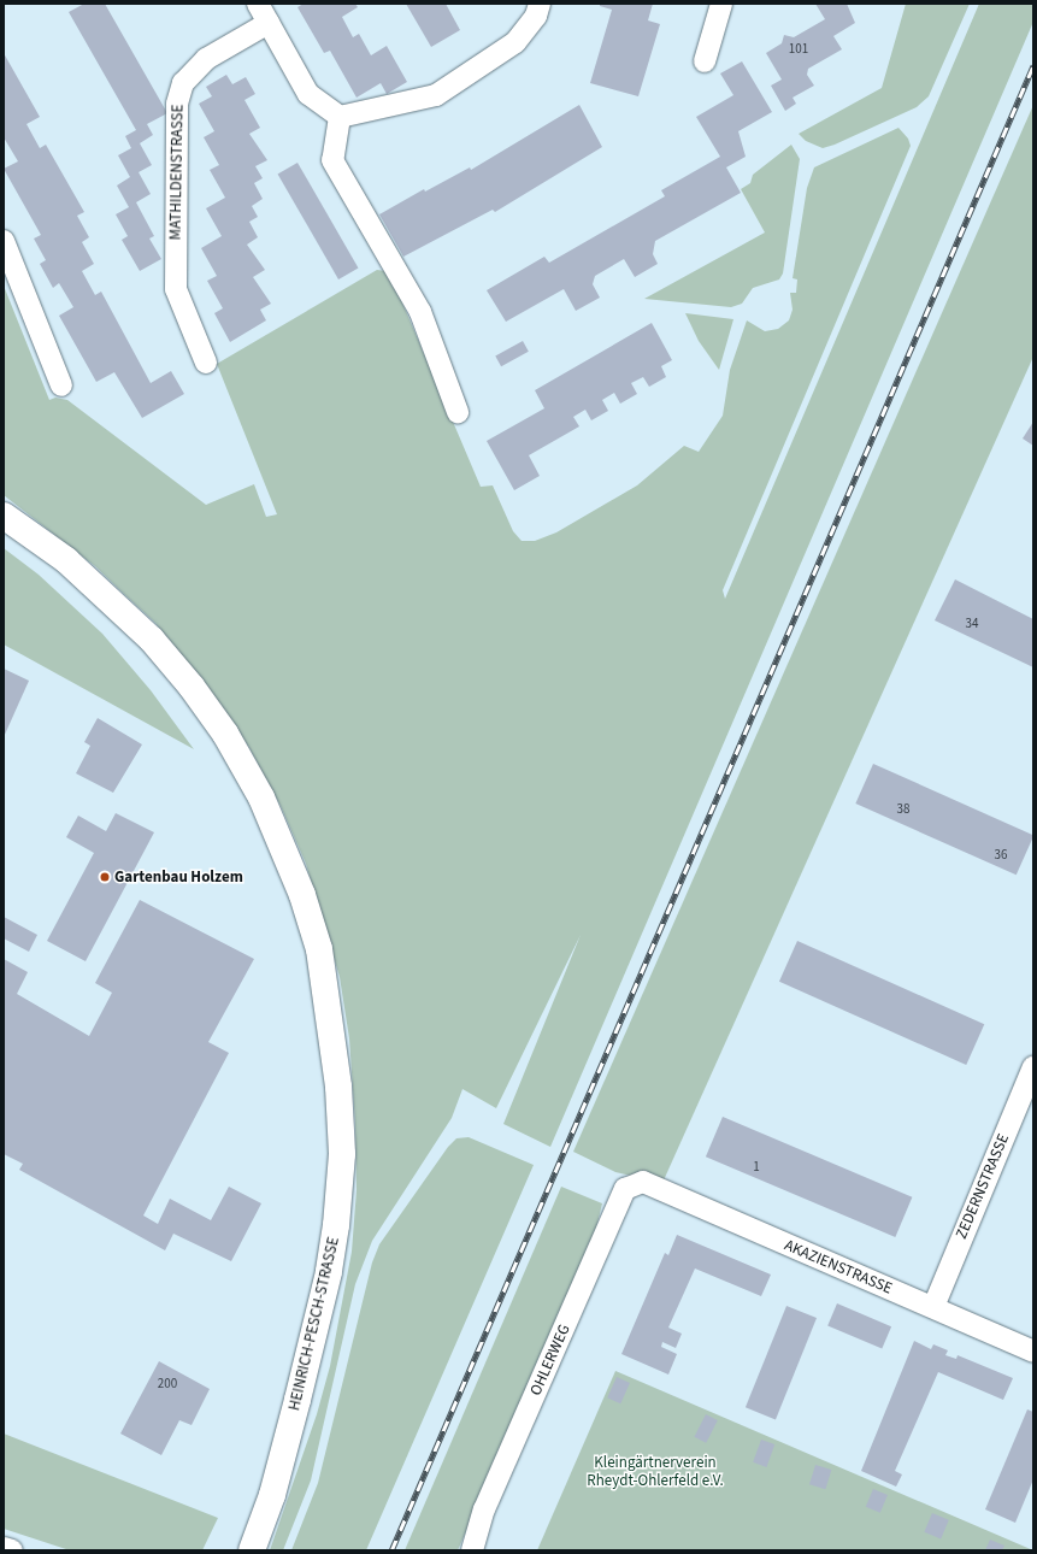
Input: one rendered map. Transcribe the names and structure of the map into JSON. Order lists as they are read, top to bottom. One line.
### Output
{"streets":{"street":["MATHILDENSTRASSE","ZEDERNSTRASSE","AKAZIENSTRASSE","HEINRICH-PESCH-STRASSE","OHLERWEG"]},"crossings":[["ZEDERNSTRASSE","AKAZIENSTRASSE"],["AKAZIENSTRASSE","OHLERWEG"]],"parks":["Kleingärtnerverein Rheydt-Ohlerfeld e.V."],"places":["Gartenbau Holzem"],"house_numbers":["101","34","38","36","1","200"]}
